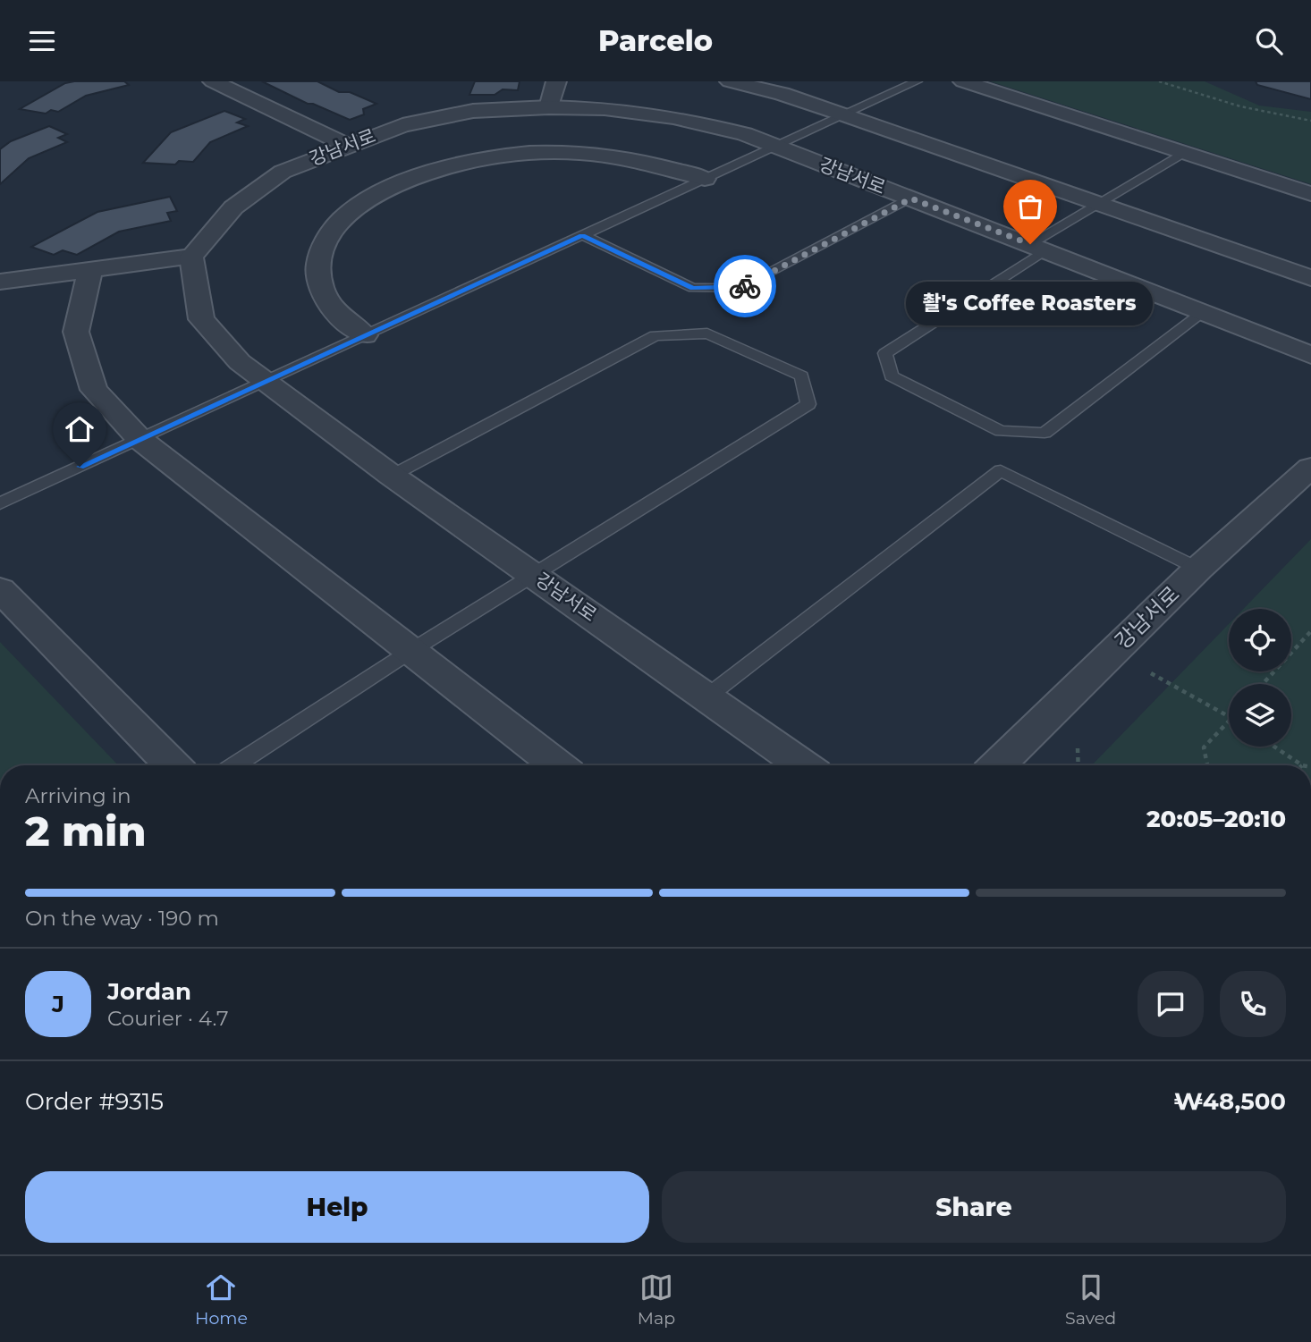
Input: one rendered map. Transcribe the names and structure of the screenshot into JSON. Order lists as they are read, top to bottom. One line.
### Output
{"streets":{"street":["강남서로"]},"places":["촬's Coffee Roasters"],"page":{"header":"Parcelo","bubble":"촬's Coffee Roasters","heading":["2 min","Arriving in","20:05–20:10"],"panel":["Jordan","Courier · 4.7","Order #9315","₩48,500"],"bar":"On the way · 190 m","round":"J","buttons":["Help","Share"],"tabs":["Home","Map","Saved"]}}
